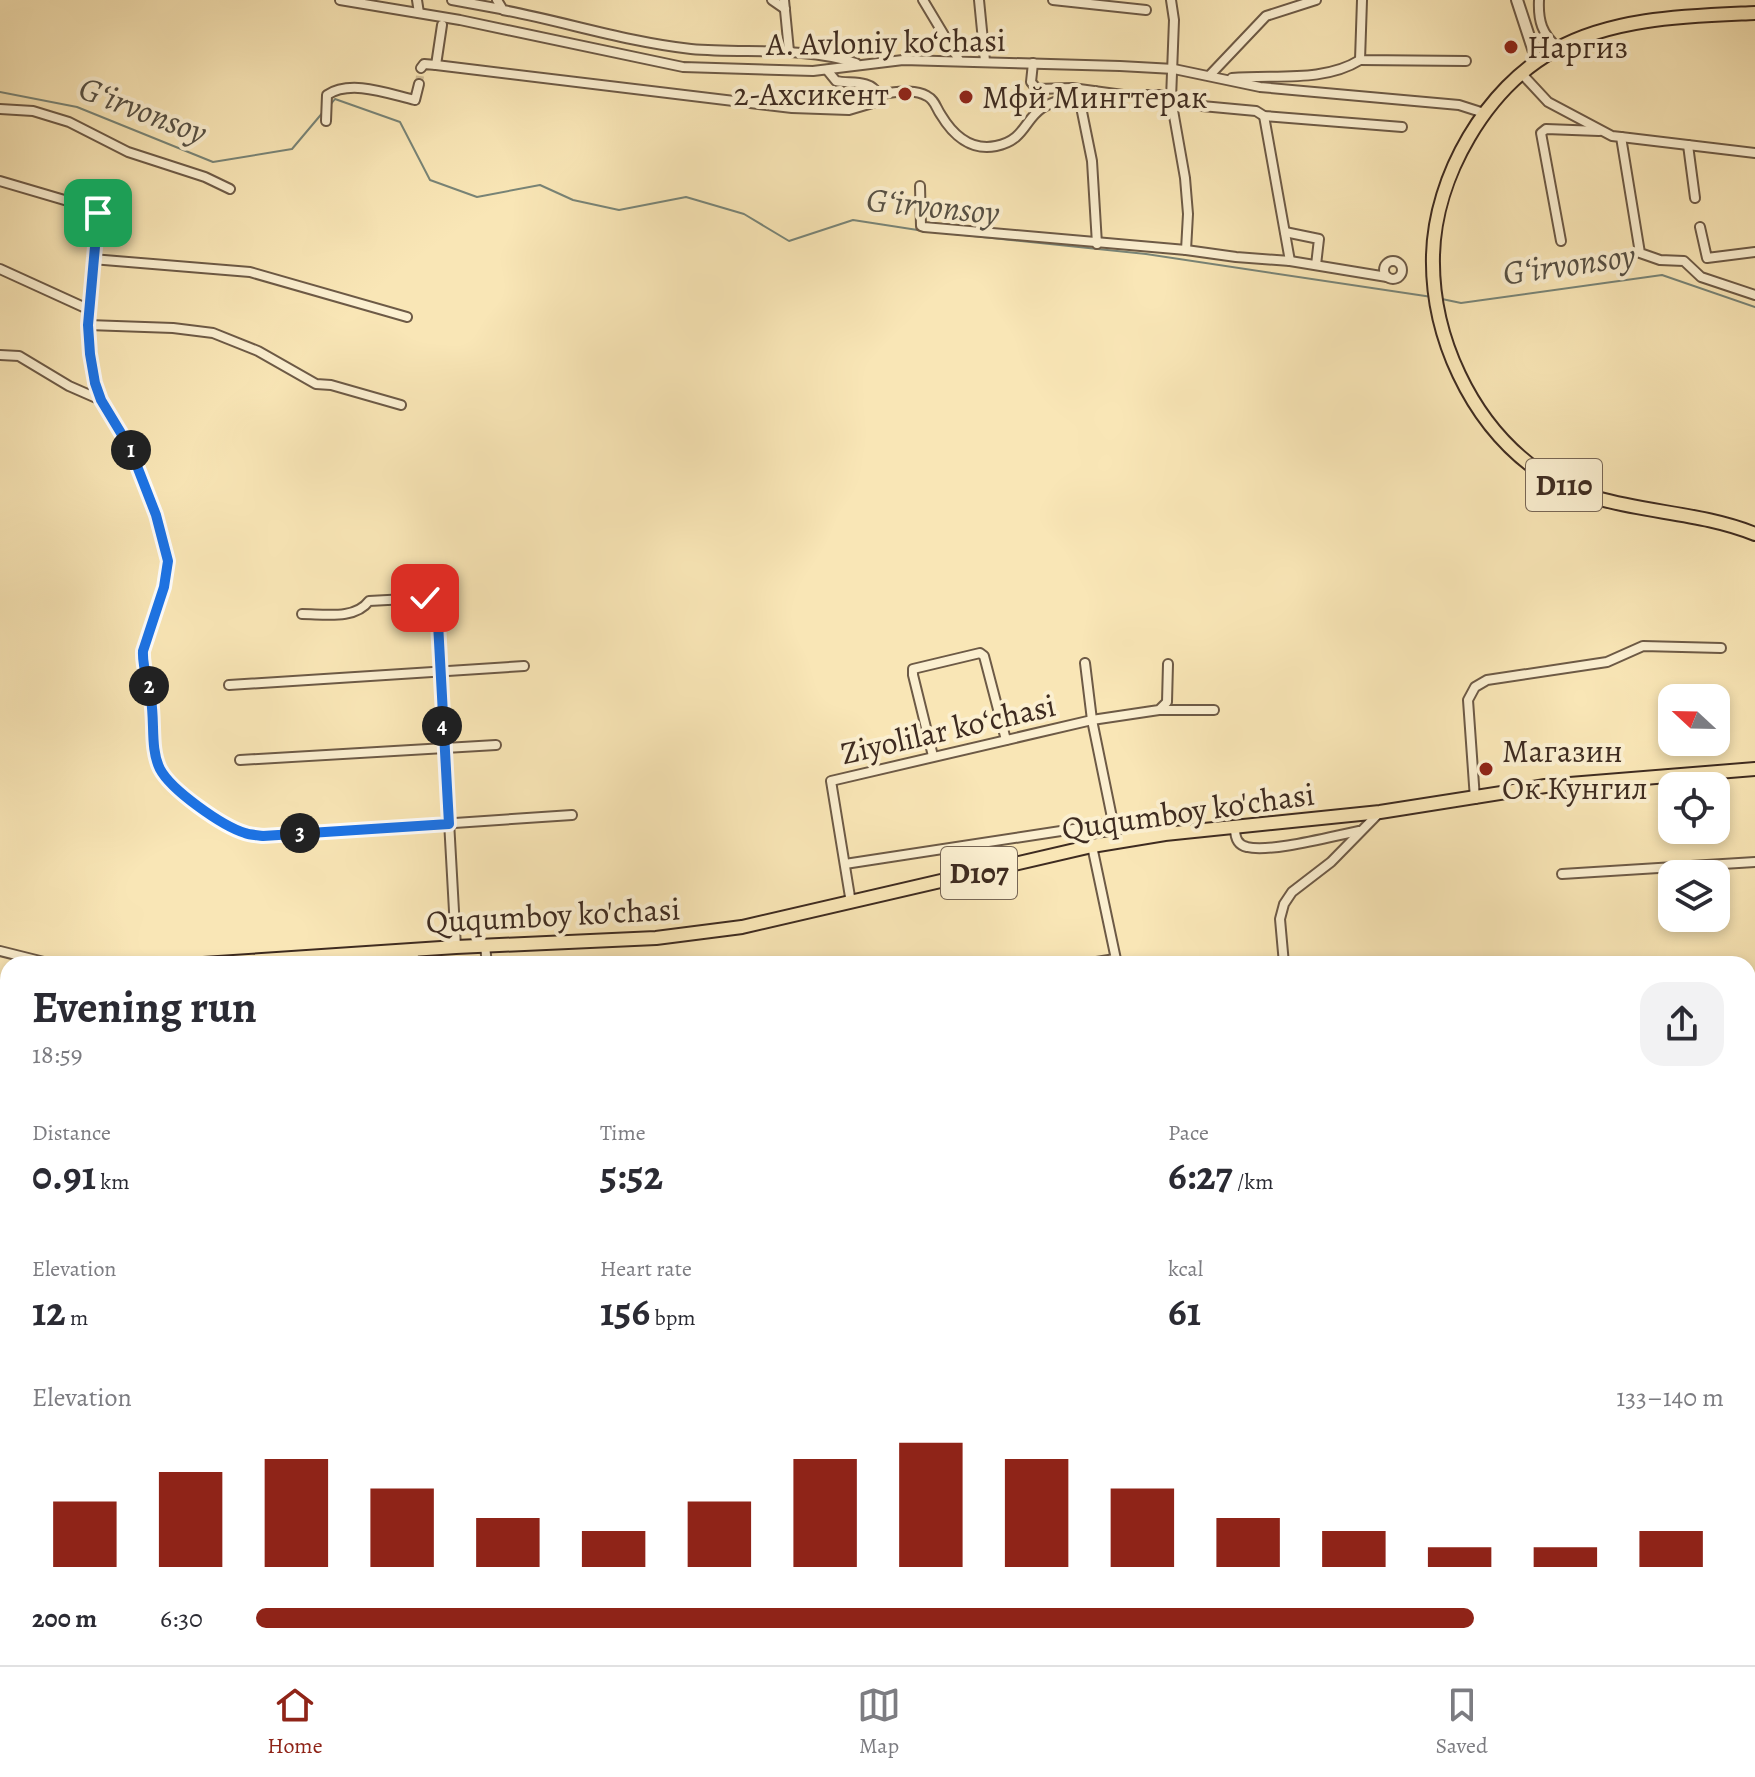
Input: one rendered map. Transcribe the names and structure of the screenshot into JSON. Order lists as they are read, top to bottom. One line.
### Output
{"streets":{"main road":["D110","Ququmboy ko'chasi","D107"],"street":["A. Avloniy ko‘chasi","Ziyolilar koʻchasi"]},"crossings":[["A. Avloniy ko‘chasi","D110"]],"water":["G‘irvonsoy"],"places":["Наргиз","2-Ахсикент","Мфй Мингтерак","Магазин Ок Кунгил"],"north":"left","page":{"pins":["1","2","4","3"],"heading":["Evening run","18:59"],"stats":[["Distance","0.91 km"],["Time","5:52"],["Pace","6:27 /km"],["Elevation","12 m"],["Heart rate","156 bpm"],["kcal","61"]],"chart":["Elevation","133–140 m"],"list":[{"name":"200 m","note":"6:30"}],"tabs":["Home","Map","Saved"]}}
